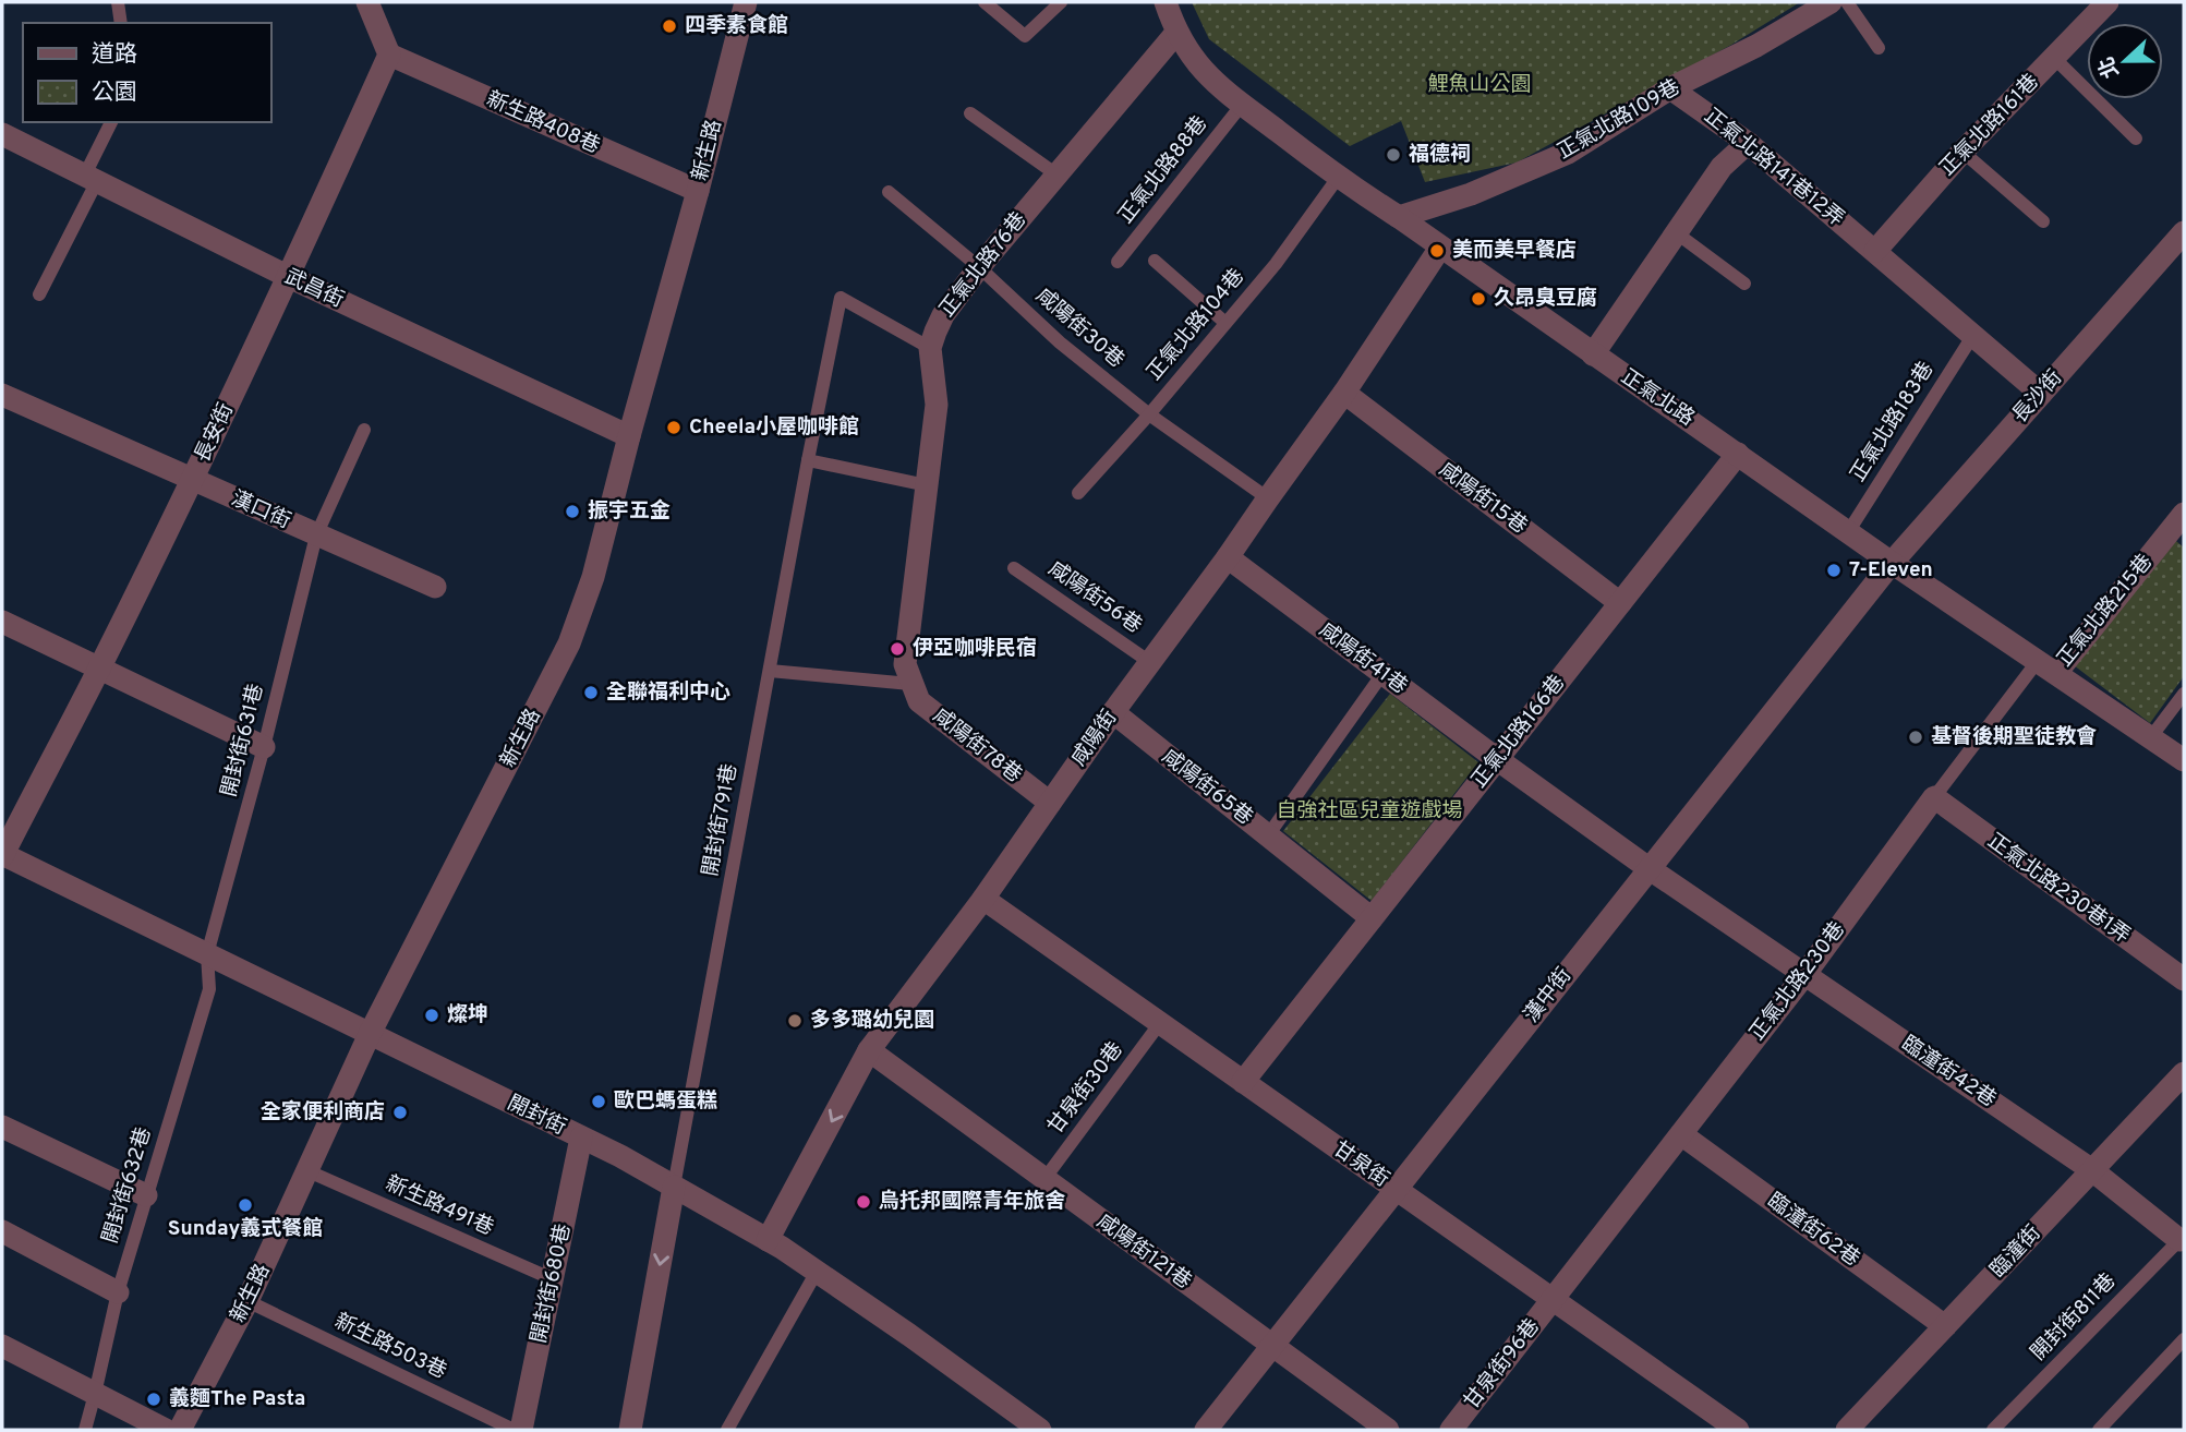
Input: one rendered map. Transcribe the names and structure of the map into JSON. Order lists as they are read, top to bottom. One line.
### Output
{"streets":{"street":["正氣北路109巷","新生路408巷","正氣北路161巷","新生路","正氣北路141巷12弄","正氣北路76巷","武昌街","長沙街","正氣北路","長安街","咸陽街15巷","漢口街","正氣北路215巷","咸陽街41巷","正氣北路166巷","咸陽街","咸陽街78巷","咸陽街65巷","正氣北路230巷1弄","正氣北路230巷","漢中街","臨潼街42巷","開封街","甘泉街","臨潼街62巷","咸陽街121巷","臨潼街","開封街680巷","甘泉街96巷"],"lane":["正氣北路88巷","正氣北路104巷","咸陽街30巷","正氣北路183巷","咸陽街56巷","開封街631巷","開封街791巷","甘泉街30巷","開封街632巷","新生路491巷","開封街811巷","新生路503巷"]},"crossings":[["正氣北路109巷","正氣北路141巷12弄"],["正氣北路109巷","正氣北路"],["新生路408巷","新生路"],["新生路408巷","長安街"],["正氣北路161巷","正氣北路141巷12弄"],["新生路","武昌街"],["新生路","開封街"],["新生路","新生路491巷"],["新生路","新生路503巷"],["正氣北路141巷12弄","長沙街"],["正氣北路141巷12弄","正氣北路183巷"],["正氣北路88巷","正氣北路"],["正氣北路76巷","咸陽街30巷"],["正氣北路76巷","正氣北路"],["正氣北路76巷","咸陽街78巷"],["正氣北路76巷","開封街791巷"],["武昌街","長安街"],["正氣北路104巷","咸陽街30巷"],["正氣北路104巷","正氣北路"],["咸陽街30巷","咸陽街"],["長沙街","正氣北路"],["長沙街","漢中街"],["正氣北路","正氣北路183巷"],["正氣北路","正氣北路215巷"],["正氣北路","正氣北路166巷"],["正氣北路","咸陽街"],["正氣北路","正氣北路230巷"],["正氣北路","漢中街"],["長安街","漢口街"],["長安街","開封街"],["咸陽街15巷","正氣北路166巷"],["咸陽街15巷","咸陽街"],["漢口街","開封街631巷"],["咸陽街56巷","咸陽街"],["正氣北路215巷","正氣北路230巷"],["咸陽街41巷","正氣北路166巷"],["咸陽街41巷","咸陽街"],["咸陽街41巷","漢中街"],["咸陽街41巷","臨潼街42巷"],["正氣北路166巷","咸陽街65巷"],["正氣北路166巷","甘泉街"],["咸陽街","咸陽街78巷"],["咸陽街","咸陽街65巷"],["咸陽街","開封街"],["咸陽街","甘泉街"],["咸陽街","咸陽街121巷"],["開封街631巷","開封街"],["開封街631巷","開封街632巷"],["開封街791巷","開封街"],["正氣北路230巷1弄","正氣北路230巷"],["正氣北路230巷","臨潼街42巷"],["正氣北路230巷","甘泉街"],["正氣北路230巷","臨潼街62巷"],["正氣北路230巷","甘泉街96巷"],["漢中街","臨潼街42巷"],["漢中街","甘泉街"],["漢中街","咸陽街121巷"],["臨潼街42巷","臨潼街"],["臨潼街42巷","開封街811巷"],["甘泉街30巷","甘泉街"],["甘泉街30巷","咸陽街121巷"],["開封街","開封街632巷"],["開封街","開封街680巷"],["甘泉街","甘泉街96巷"],["新生路491巷","開封街680巷"],["臨潼街62巷","臨潼街"]],"parks":["鯉魚山公園","自強社區兒童遊戲場"],"places":["四季素食館","福德祠","美而美早餐店","久昂臭豆腐","Cheela小屋咖啡館","振宇五金","7-Eleven","伊亞咖啡民宿","全聯福利中心","基督後期聖徒教會","燦坤","多多璐幼兒園","歐巴螞蛋糕","全家便利商店","烏托邦國際青年旅舍","Sunday義式餐館","義麵The Pasta"],"legend":["道路","公園"],"north":"left"}
